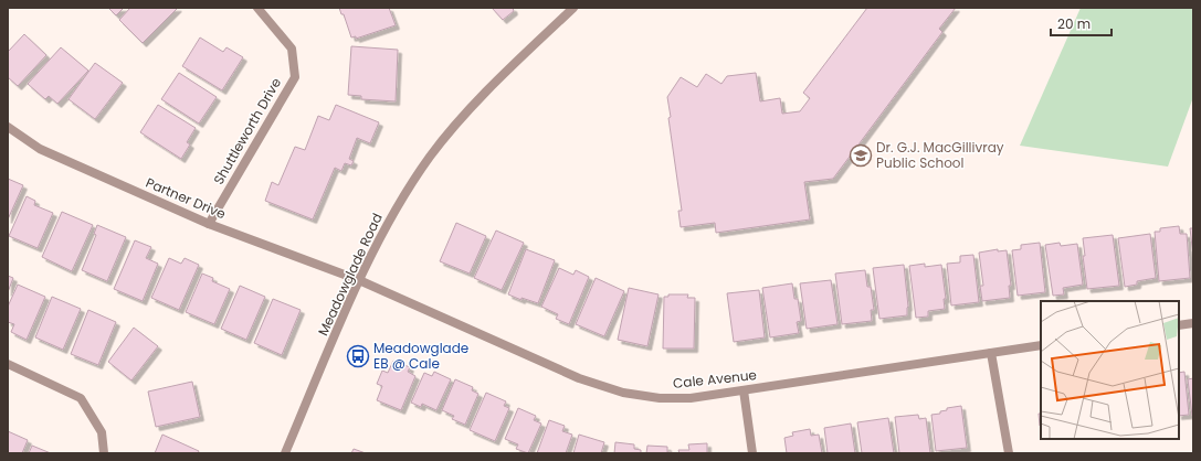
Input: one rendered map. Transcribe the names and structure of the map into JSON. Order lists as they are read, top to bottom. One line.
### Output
{"streets":{"street":["Shuttleworth Drive","Partner Drive","Meadowglade Road","Cale Avenue"]},"crossings":[["Shuttleworth Drive","Partner Drive"],["Partner Drive","Meadowglade Road"],["Partner Drive","Cale Avenue"],["Meadowglade Road","Cale Avenue"]],"places":{"school or university":["Dr. G.J. MacGillivray Public School"],"bus stop":["Meadowglade EB @ Cale"]},"scale_bar":"20 m"}
